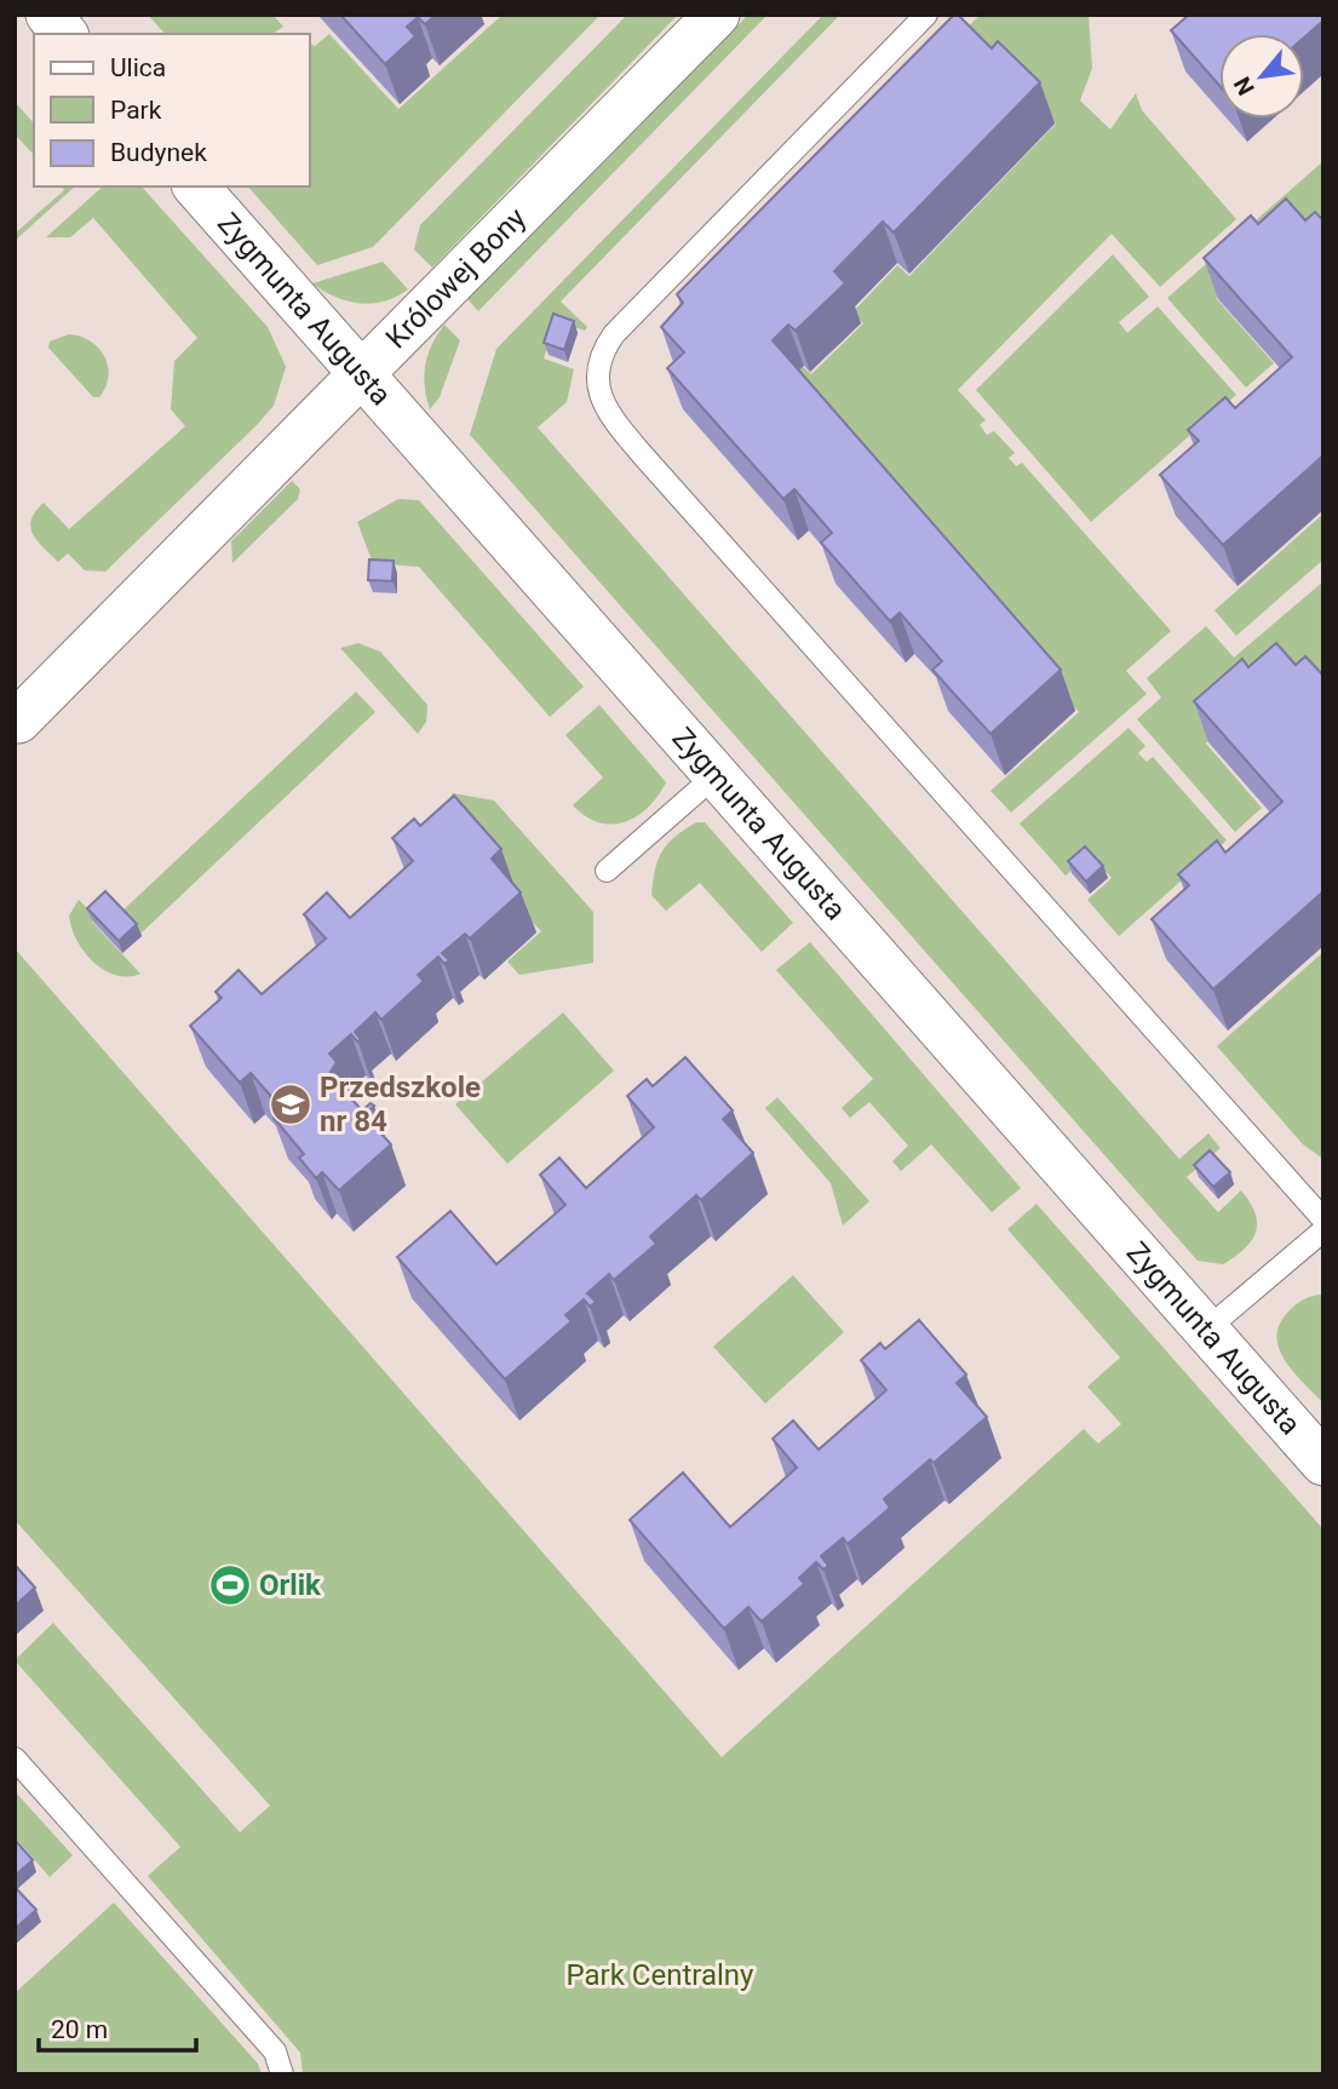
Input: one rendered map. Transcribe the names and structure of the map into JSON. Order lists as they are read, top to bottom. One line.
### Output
{"streets":{"street":["Królowej Bony","Zygmunta Augusta"]},"crossings":[["Królowej Bony","Zygmunta Augusta"]],"parks":["Park Centralny"],"places":{"school or university":["Przedszkole nr 84"],"sports":["Orlik"]},"legend":["Ulica","Park","Budynek"],"scale_bar":"20 m","north":"bottom left"}
